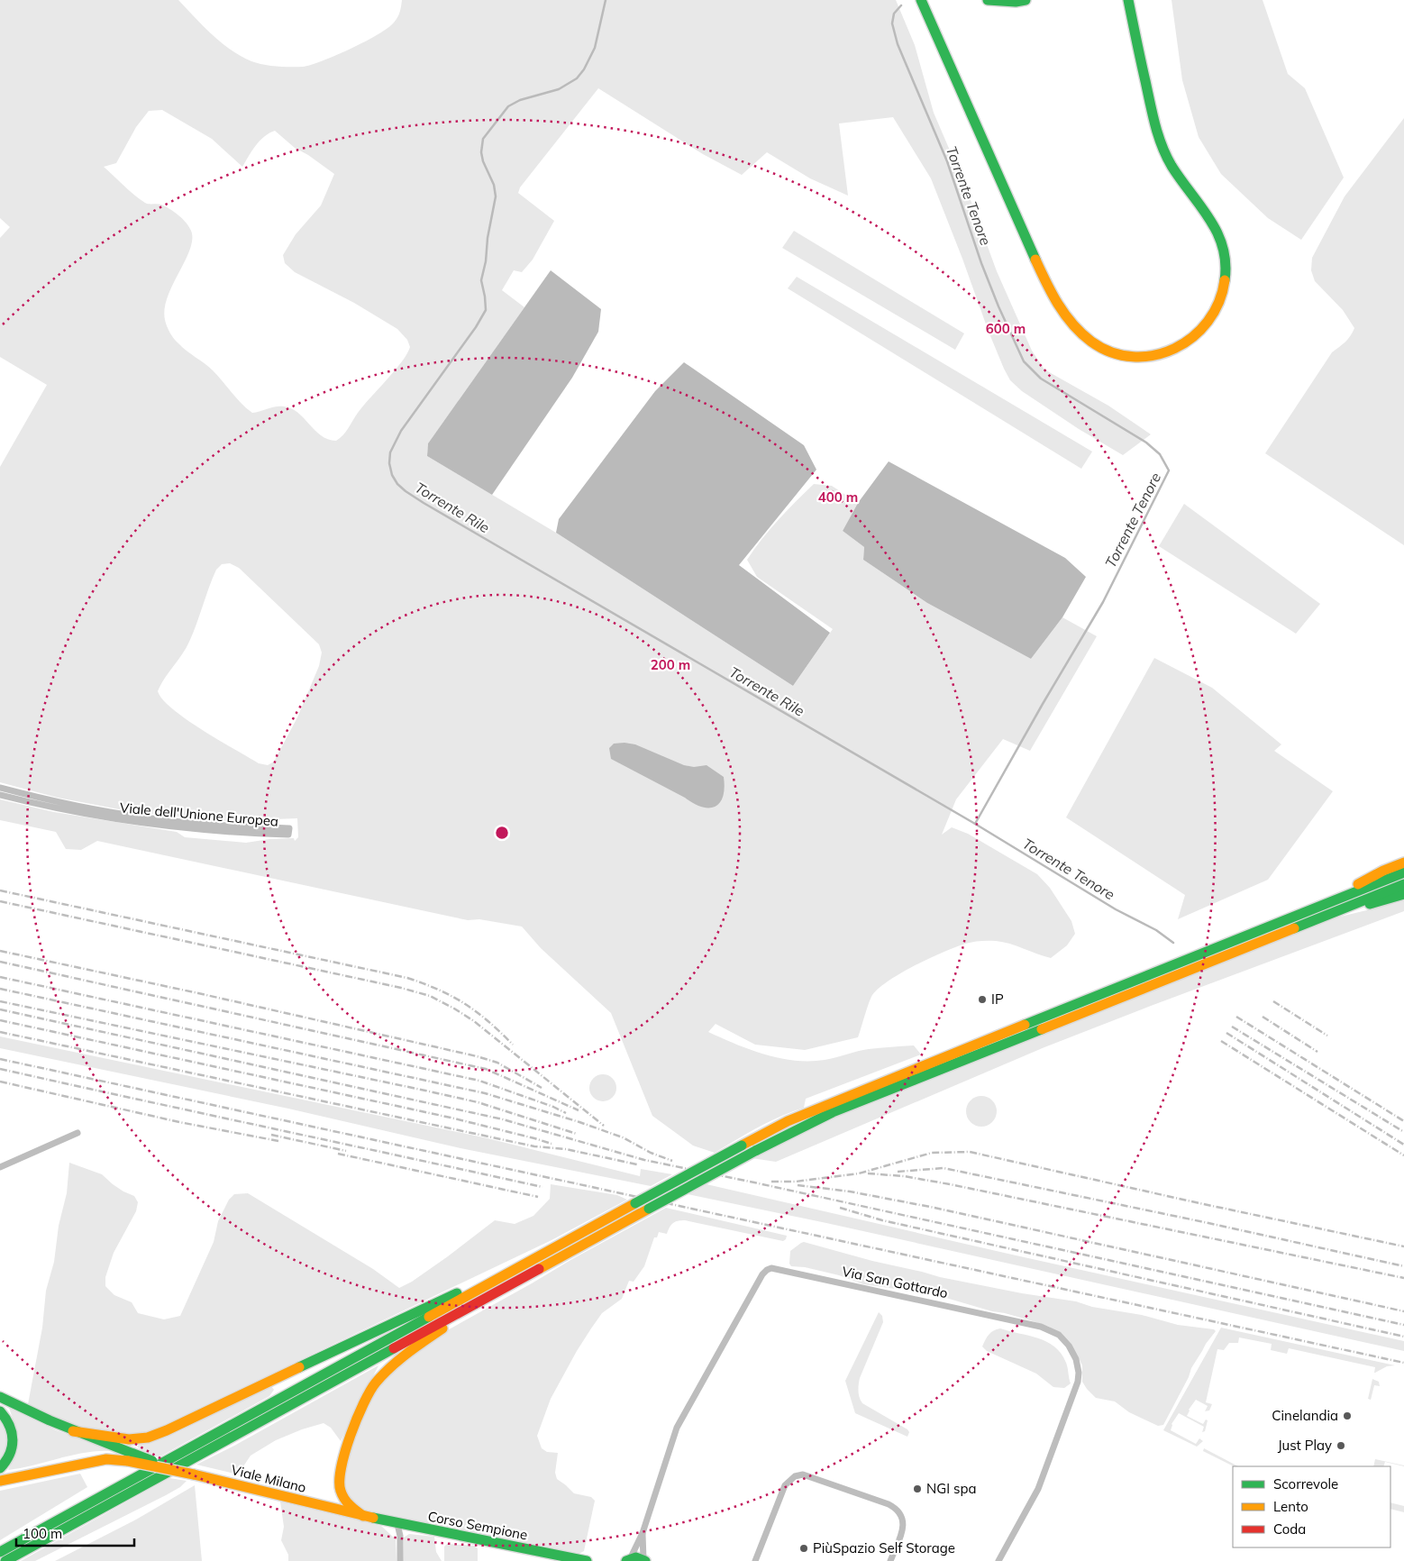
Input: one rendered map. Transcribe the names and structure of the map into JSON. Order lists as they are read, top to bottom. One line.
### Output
{"streets":{"main road":["Viale Milano","Corso Sempione"],"street":["Viale dell'Unione Europea","Via San Gottardo"]},"crossings":[["Viale Milano","Corso Sempione"]],"water":["Torrente Tenore","Torrente Rile"],"places":["IP","Cinelandia","Just Play","NGI spa","PiùSpazio Self Storage"],"legend":["Scorrevole","Lento","Coda"],"scale_bar":"100 m","rings":["600 m","400 m","200 m"]}
